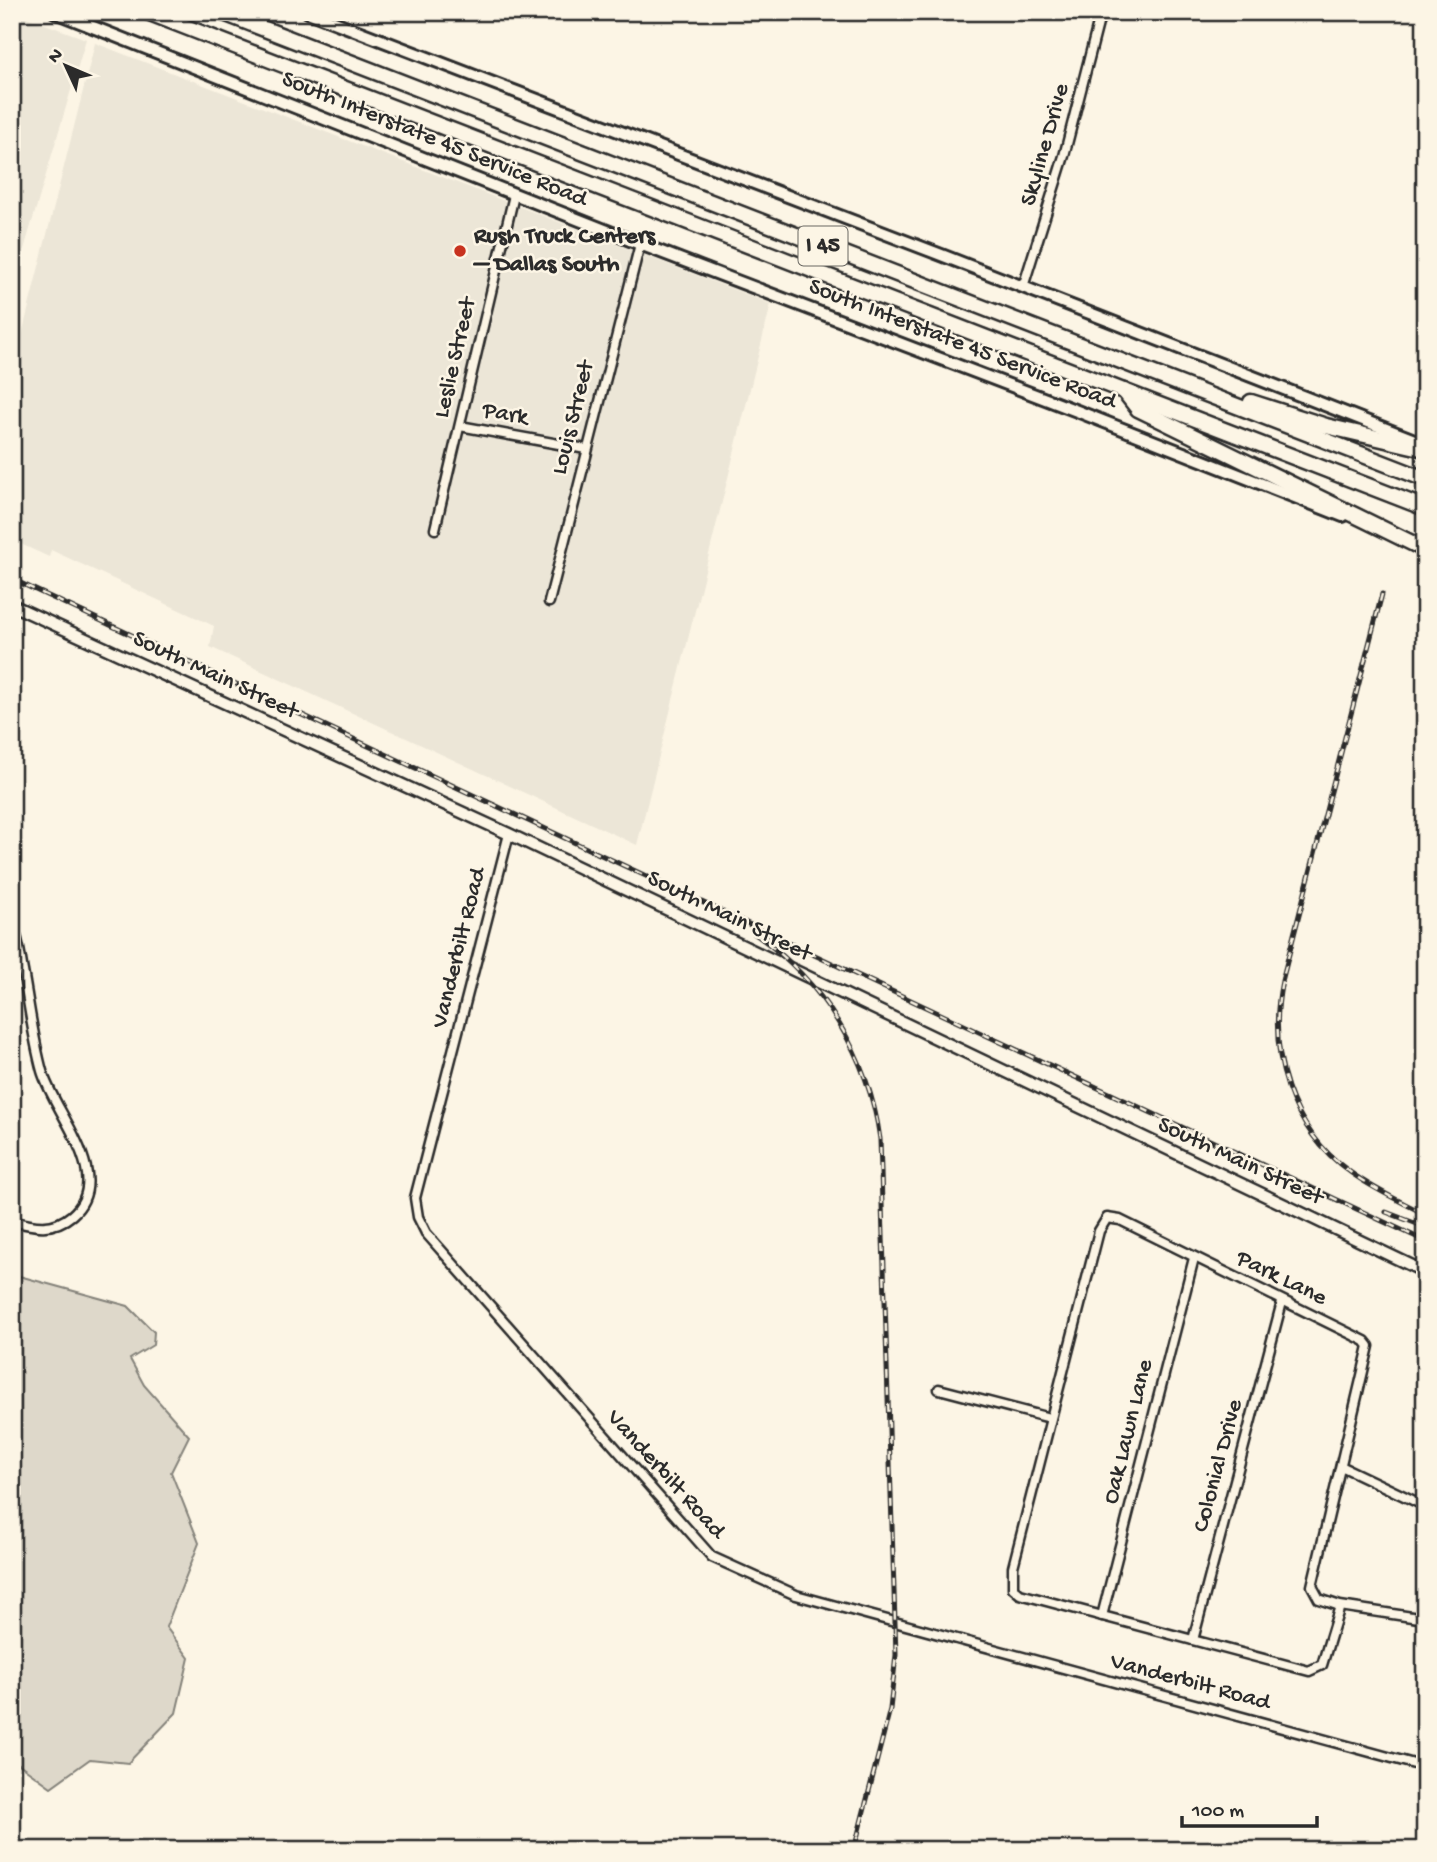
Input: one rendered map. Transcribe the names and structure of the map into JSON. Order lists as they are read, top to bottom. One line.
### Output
{"streets":{"highway":["I 45"],"main road":["South Interstate 45 Service Road"],"street":["Skyline Drive","Leslie Street","Park","Louis Street","South Main Street","Vanderbilt Road","Park Lane","Oak Lawn Lane","Colonial Drive"]},"crossings":[["South Interstate 45 Service Road","Leslie Street"],["South Interstate 45 Service Road","Louis Street"],["Leslie Street","Park"],["Park","Louis Street"],["South Main Street","Vanderbilt Road"],["Park Lane","Oak Lawn Lane"],["Park Lane","Colonial Drive"]],"places":["Rush Truck Centers – Dallas South"],"scale_bar":"100 m","north":"top left"}
